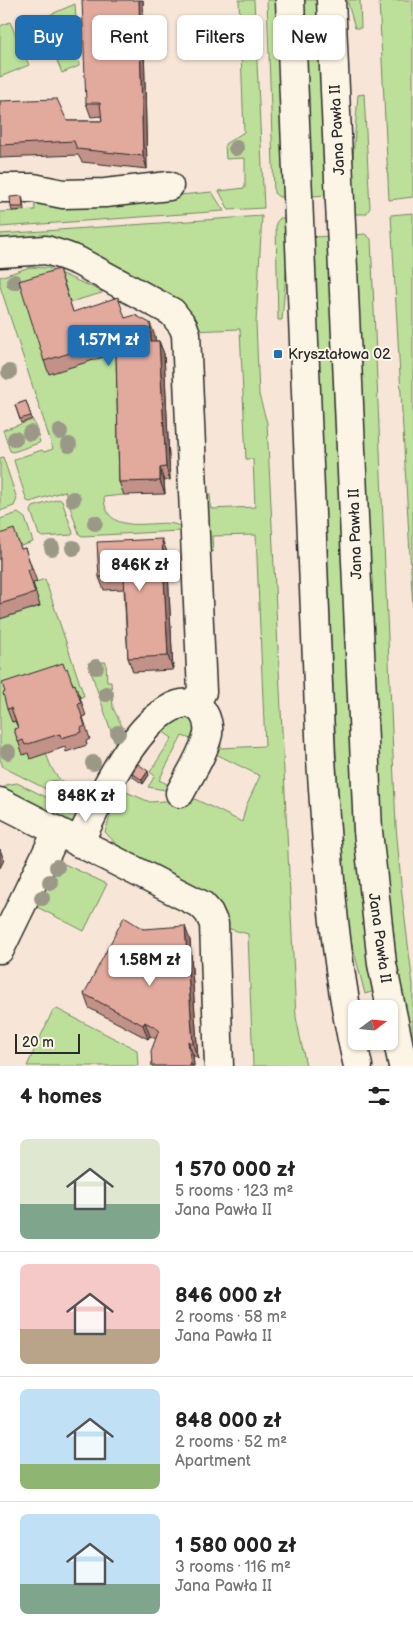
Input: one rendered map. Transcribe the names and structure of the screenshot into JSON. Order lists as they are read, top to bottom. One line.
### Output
{"streets":{"main road":["Jana Pawła II"]},"places":{"transit":["Kryształowa 02"]},"scale_bar":"20 m","north":"right","page":{"chip":["Buy","Rent","Filters","New"],"price":["1.57M zł","846K zł","848K zł","1.58M zł"],"scale":"20 m","heading":"4 homes","list":[{"name":"1 570 000 zł","note":"5 rooms · 123 m² · Jana Pawła II"},{"name":"846 000 zł","note":"2 rooms · 58 m² · Jana Pawła II"},{"name":"848 000 zł","note":"2 rooms · 52 m² · Apartment"},{"name":"1 580 000 zł","note":"3 rooms · 116 m² · Jana Pawła II"}]}}
